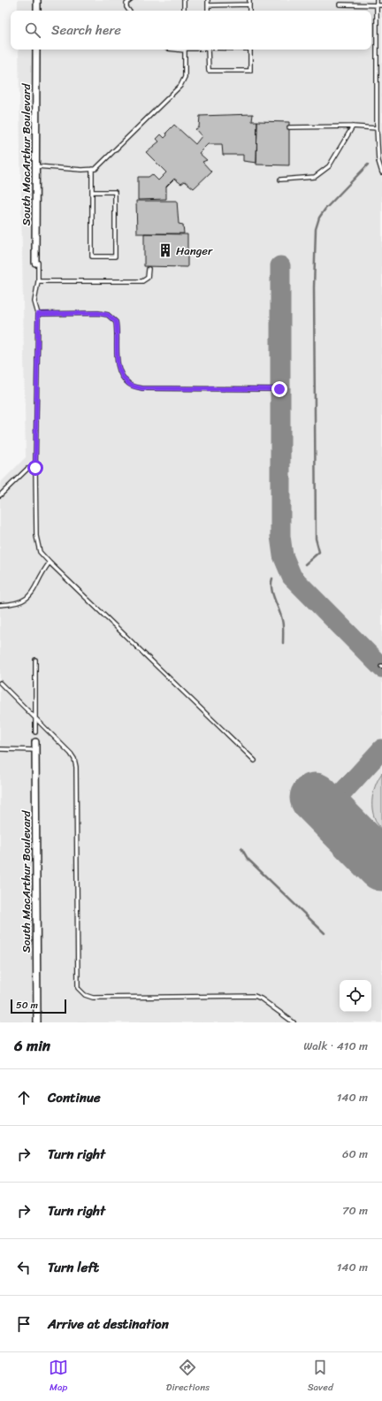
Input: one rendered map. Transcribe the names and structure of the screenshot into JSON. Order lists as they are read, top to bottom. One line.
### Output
{"streets":{"street":["South MacArthur Boulevard"]},"places":{"building":["Hanger"]},"scale_bar":"50 m","page":{"search":"Search here","scale":"50 m","heading":["6 min","Walk · 410 m"],"list":[["Continue","140 m"],["Turn right","60 m"],["Turn right","70 m"],["Turn left","140 m"],"Arrive at destination"],"nav":["Map","Directions","Saved"]}}
